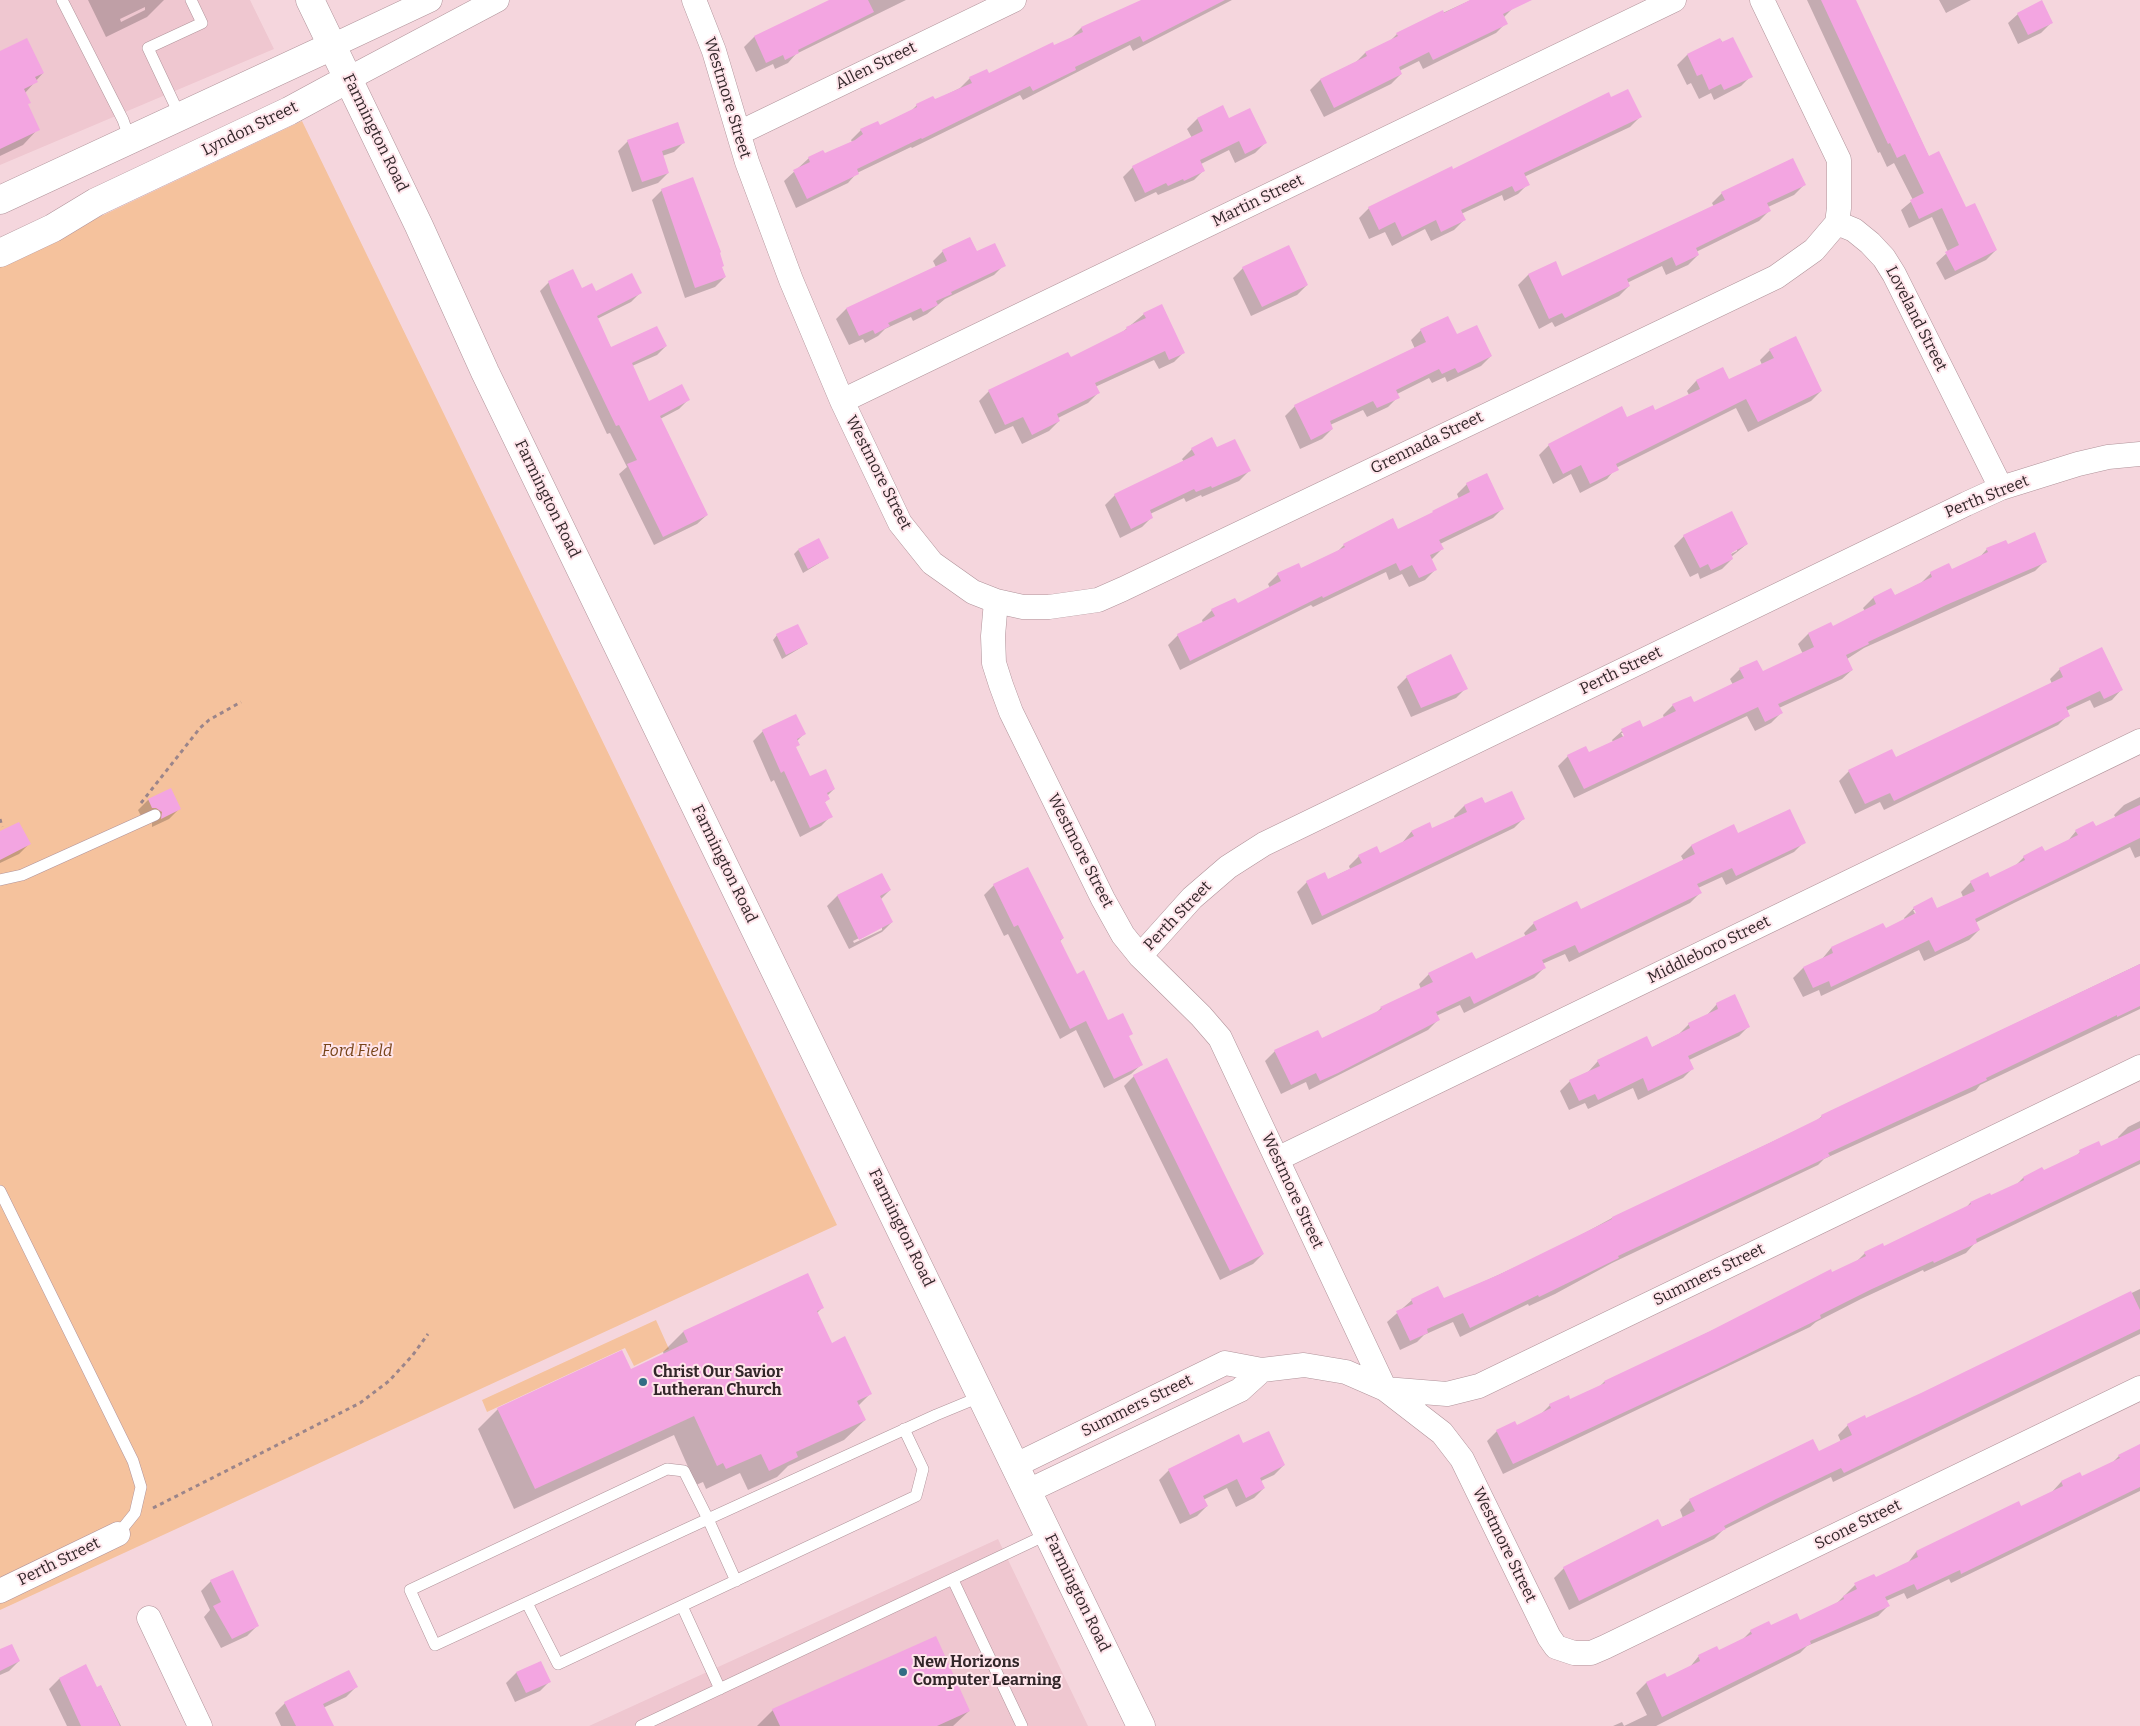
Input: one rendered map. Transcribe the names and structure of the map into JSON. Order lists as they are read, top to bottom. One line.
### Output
{"streets":{"main road":["Lyndon Street","Farmington Road"],"street":["Allen Street","Westmore Street","Martin Street","Loveland Street","Grennada Street","Perth Street","Middleboro Street","Summers Street","Scone Street"]},"crossings":[["Allen Street","Westmore Street"],["Westmore Street","Martin Street"],["Westmore Street","Grennada Street"],["Westmore Street","Perth Street"],["Westmore Street","Middleboro Street"],["Westmore Street","Summers Street"],["Westmore Street","Scone Street"],["Lyndon Street","Farmington Road"],["Farmington Road","Summers Street"],["Loveland Street","Grennada Street"],["Loveland Street","Perth Street"]],"parks":["Ford Field"],"places":["Christ Our Savior Lutheran Church","New Horizons Computer Learning"]}
